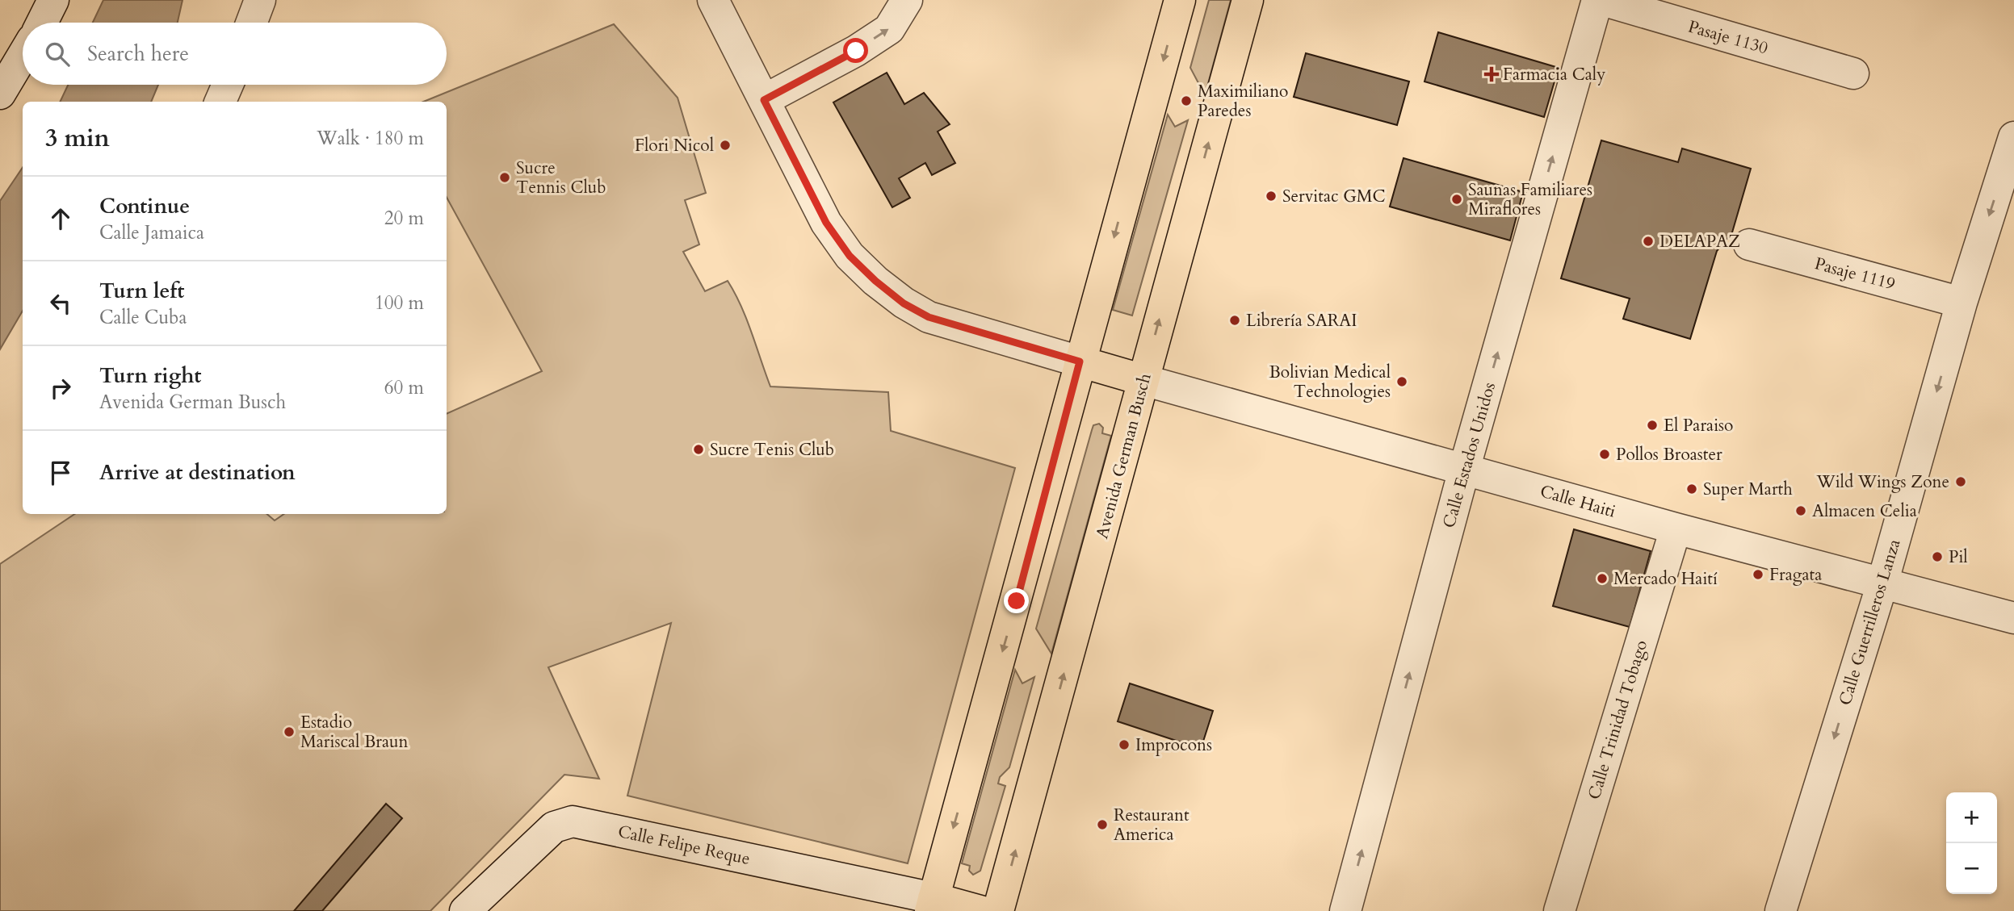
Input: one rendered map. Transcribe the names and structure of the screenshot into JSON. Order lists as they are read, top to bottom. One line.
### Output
{"streets":{"main road":["Avenida German Busch"],"street":["Pasaje 1130","Pasaje 1119","Calle Estados Unidos","Calle Haiti","Calle Guerrilleros Lanza","Calle Trinidad Tobago","Calle Felipe Reque"]},"crossings":[["Pasaje 1119","Calle Guerrilleros Lanza"],["Calle Estados Unidos","Calle Haiti"],["Avenida German Busch","Calle Haiti"],["Calle Haiti","Calle Guerrilleros Lanza"],["Calle Haiti","Calle Trinidad Tobago"]],"one_way":["Calle Estados Unidos","Calle Guerrilleros Lanza"],"places":{"health":["Farmacia Caly"],"other":["Maximiliano Paredes","Flori Nicol","Sucre Tennis Club","Servitac GMC","Saunas Familiares Miraflores","DELAPAZ","Librería SARAI","Bolivian Medical Technologies","El Paraiso","Sucre Tenis Club","Pollos Broaster","Wild Wings Zone","Super Marth","Almacen Celia","Pil","Fragata","Mercado Haití","Estadio Mariscal Braun","Improcons","Restaurant America"]},"page":{"search":"Search here","heading":["3 min","Walk · 180 m"],"list":[["Continue","Calle Jamaica","20 m"],["Turn left","Calle Cuba","100 m"],["Turn right","Avenida German Busch","60 m"],"Arrive at destination"],"map_buttons":["+","−"]}}
